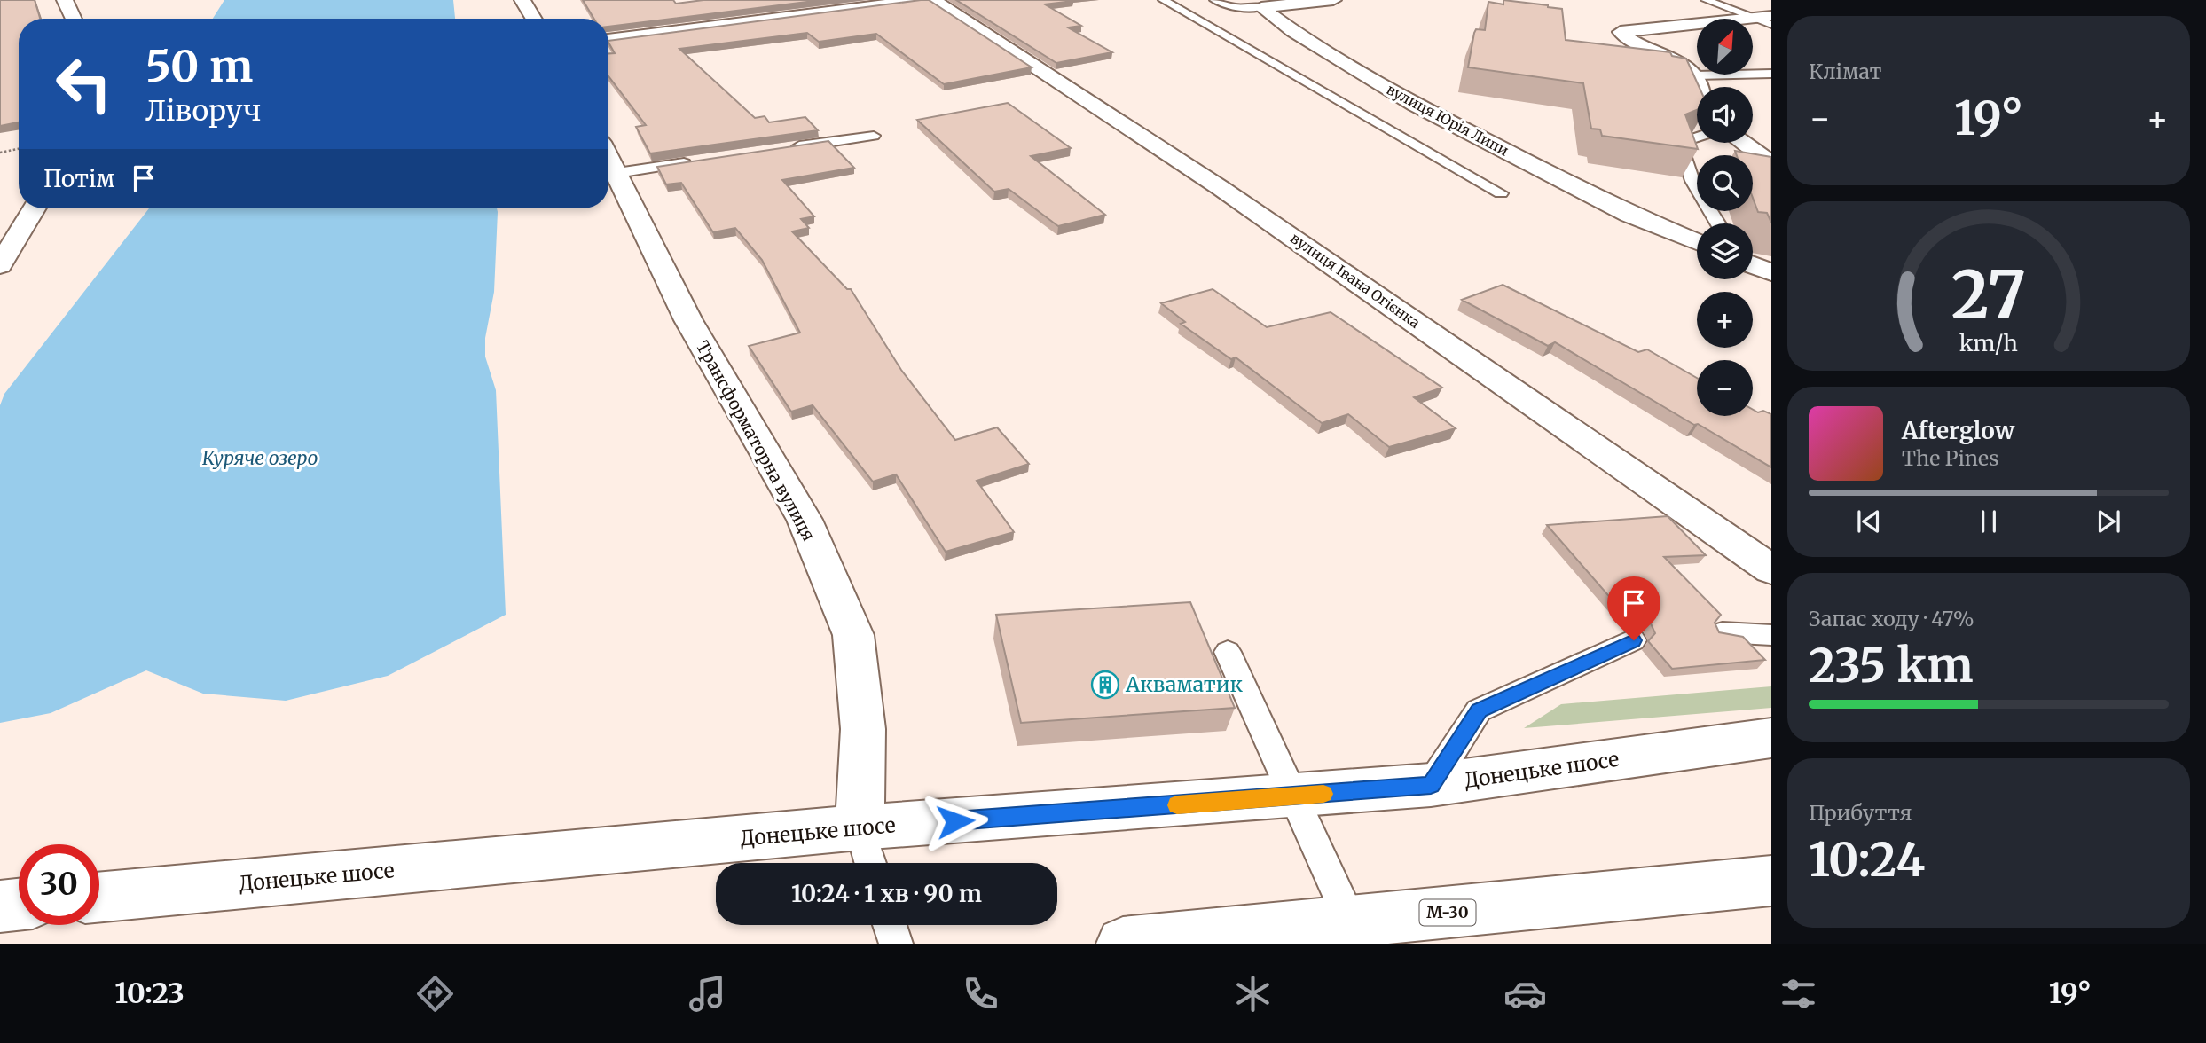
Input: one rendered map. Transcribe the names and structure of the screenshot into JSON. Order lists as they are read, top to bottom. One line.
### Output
{"streets":{"main road":["вулиця Юрія Липи","вулиця Івана Огієнка","Трансформаторна вулиця","Донецьке шосе","М-30"]},"crossings":[["Трансформаторна вулиця","Донецьке шосе"]],"water":["Куряче озеро"],"places":{"building":["Акваматик"]},"north":"top right","page":{"tile":["Клімат",["Запас ходу · 47%","235 km"],["Прибуття","10:24"]],"map_buttons":["+","−"],"turn":["50 m","Ліворуч"],"heat":["−","19°","+"],"then":"Потім","song":["Afterglow","The Pines"],"limit":"30","trip":"10:24 · 1 хв · 90 m","tabs":["10:23","19°"],"gauge":["27","km/h"]}}
